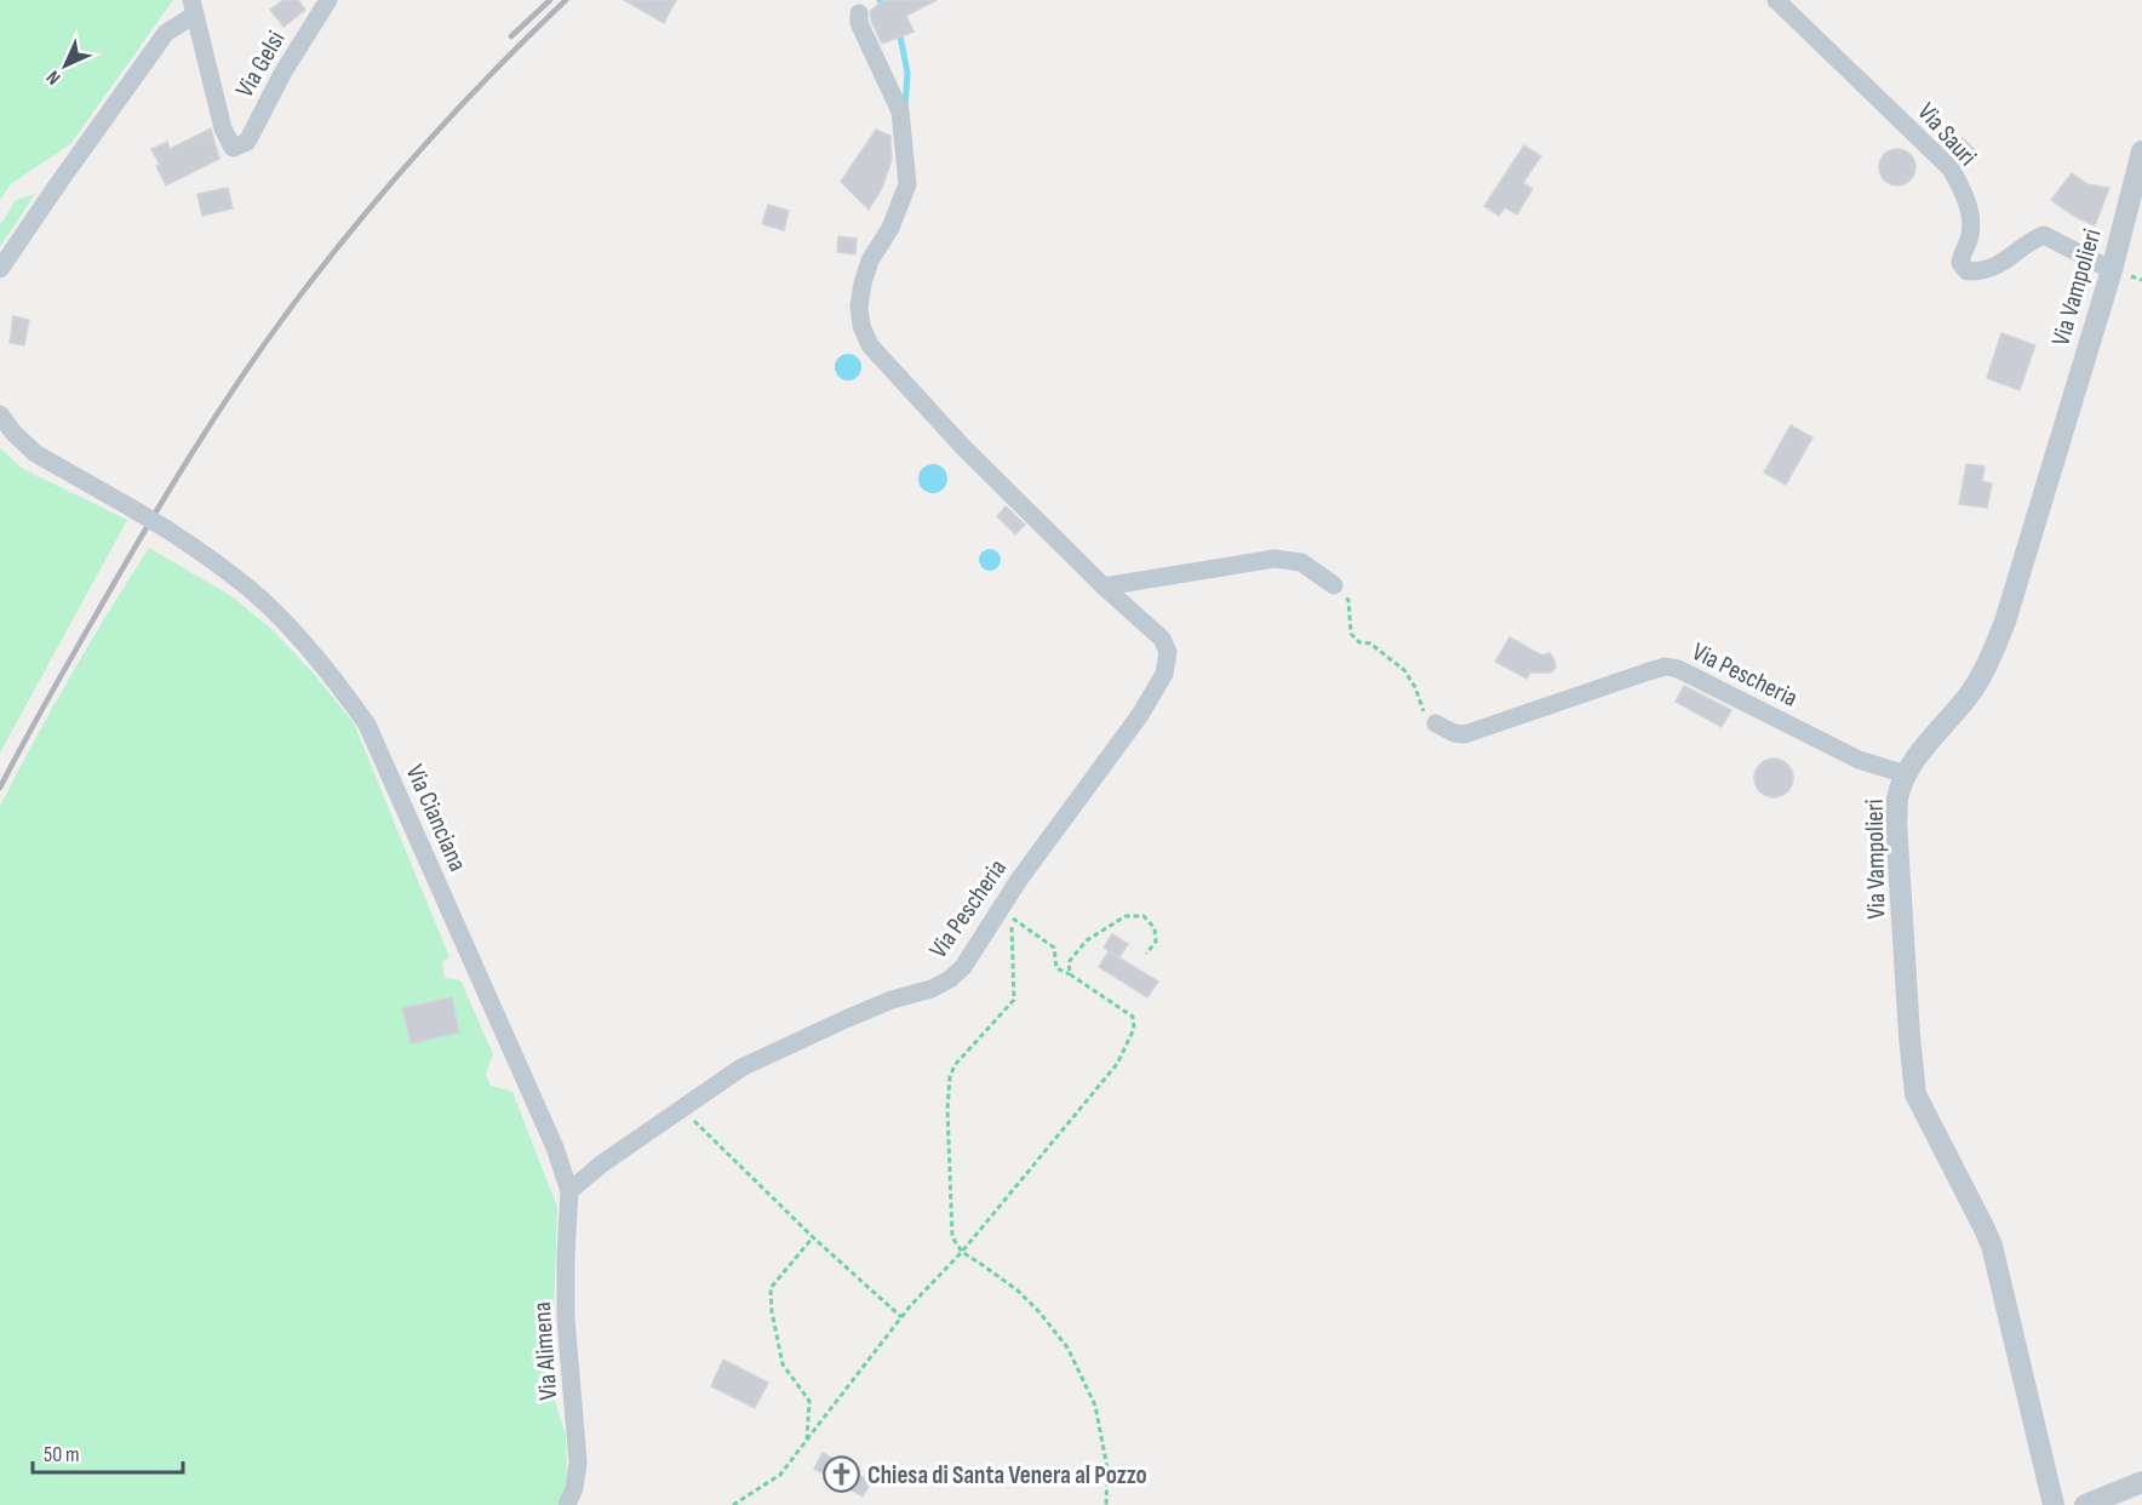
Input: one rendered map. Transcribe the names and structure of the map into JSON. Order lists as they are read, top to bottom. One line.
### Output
{"streets":{"street":["Via Gelsi","Via Sauri","Via Vampolieri","Via Pescheria","Via Cianciana","Via Alimena"]},"crossings":[["Via Sauri","Via Vampolieri"],["Via Vampolieri","Via Pescheria"],["Via Pescheria","Via Cianciana"],["Via Pescheria","Via Alimena"],["Via Cianciana","Via Alimena"]],"places":{"church":["Chiesa di Santa Venera al Pozzo"]},"scale_bar":"50 m","north":"bottom left"}
